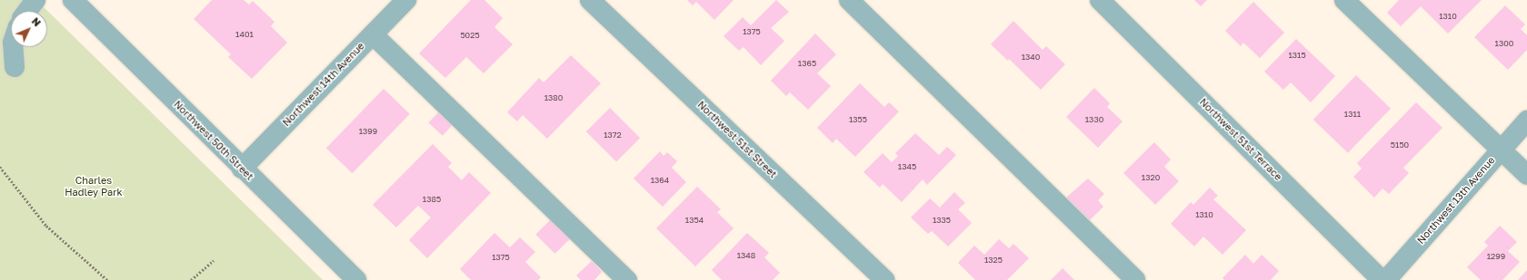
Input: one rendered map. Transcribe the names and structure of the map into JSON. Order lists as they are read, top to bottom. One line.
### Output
{"streets":{"street":["Northwest 14th Avenue","Northwest 51st Street","Northwest 51st Terrace","Northwest 50th Street","Northwest 13th Avenue"]},"crossings":[["Northwest 14th Avenue","Northwest 50th Street"]],"parks":["Charles Hadley Park"],"house_numbers":["1310","1375","1401","5025","1300","1315","1340","1365","1380","1311","1355","1330","1399","1372","5150","1345","1320","1364","1385","1310","1354","1335","1348","1299","1375","1325"],"north":"top right"}
